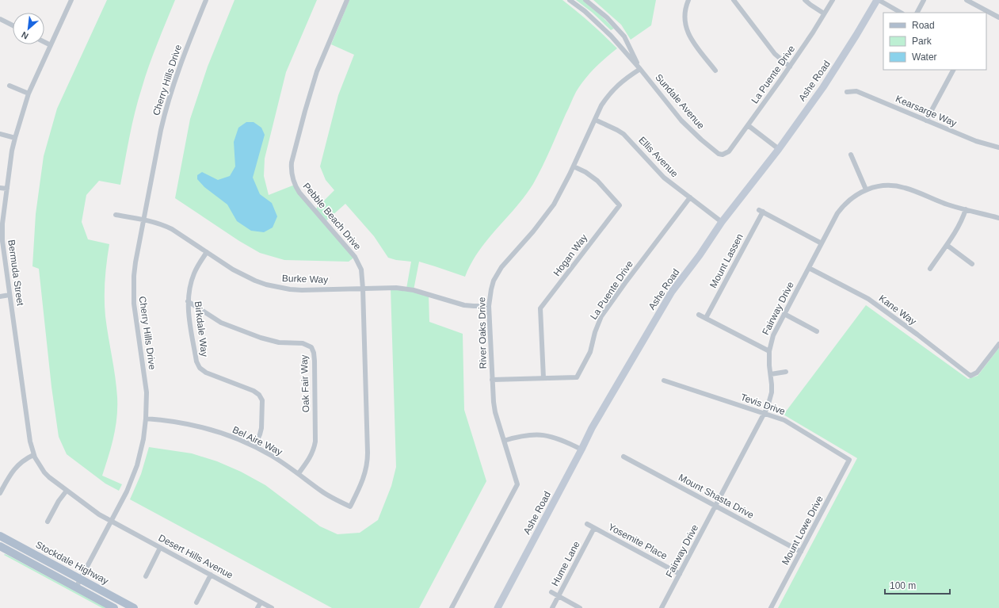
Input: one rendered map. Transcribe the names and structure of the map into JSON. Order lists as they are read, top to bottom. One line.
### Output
{"streets":{"main road":["Stockdale Highway"],"street":["La Puente Drive","Cherry Hills Drive","Ashe Road","Sundale Avenue","Kearsarge Way","Ellis Avenue","Pebble Beach Drive","Hogan Way","Mount Lassen","Bermuda Street","Burke Way","Fairway Drive","Kane Way","Birkdale Way","River Oaks Drive","Oak Fair Way","Tevis Drive","Bel Aire Way","Mount Shasta Drive","Mount Lowe Drive","Yosemite Place","Desert Hills Avenue","Hume Lane"]},"crossings":[["La Puente Drive","Sundale Avenue"],["La Puente Drive","Ellis Avenue"],["La Puente Drive","Hogan Way"],["La Puente Drive","River Oaks Drive"],["Cherry Hills Drive","Bermuda Street"],["Cherry Hills Drive","Burke Way"],["Cherry Hills Drive","Bel Aire Way"],["Cherry Hills Drive","Desert Hills Avenue"],["Cherry Hills Drive","Stockdale Highway"],["Ashe Road","Ellis Avenue"],["Sundale Avenue","River Oaks Drive"],["Ellis Avenue","River Oaks Drive"],["Pebble Beach Drive","Burke Way"],["Pebble Beach Drive","Bel Aire Way"],["Hogan Way","River Oaks Drive"],["Mount Lassen","Fairway Drive"],["Bermuda Street","Desert Hills Avenue"],["Burke Way","Birkdale Way"],["Burke Way","River Oaks Drive"],["Fairway Drive","Kane Way"],["Fairway Drive","Tevis Drive"],["Fairway Drive","Mount Shasta Drive"],["Fairway Drive","Yosemite Place"],["Birkdale Way","Oak Fair Way"],["Birkdale Way","Bel Aire Way"],["Oak Fair Way","Bel Aire Way"],["Tevis Drive","Mount Lowe Drive"],["Mount Shasta Drive","Mount Lowe Drive"],["Yosemite Place","Hume Lane"]],"legend":["Road","Park","Water"],"scale_bar":"100 m","north":"bottom left"}
